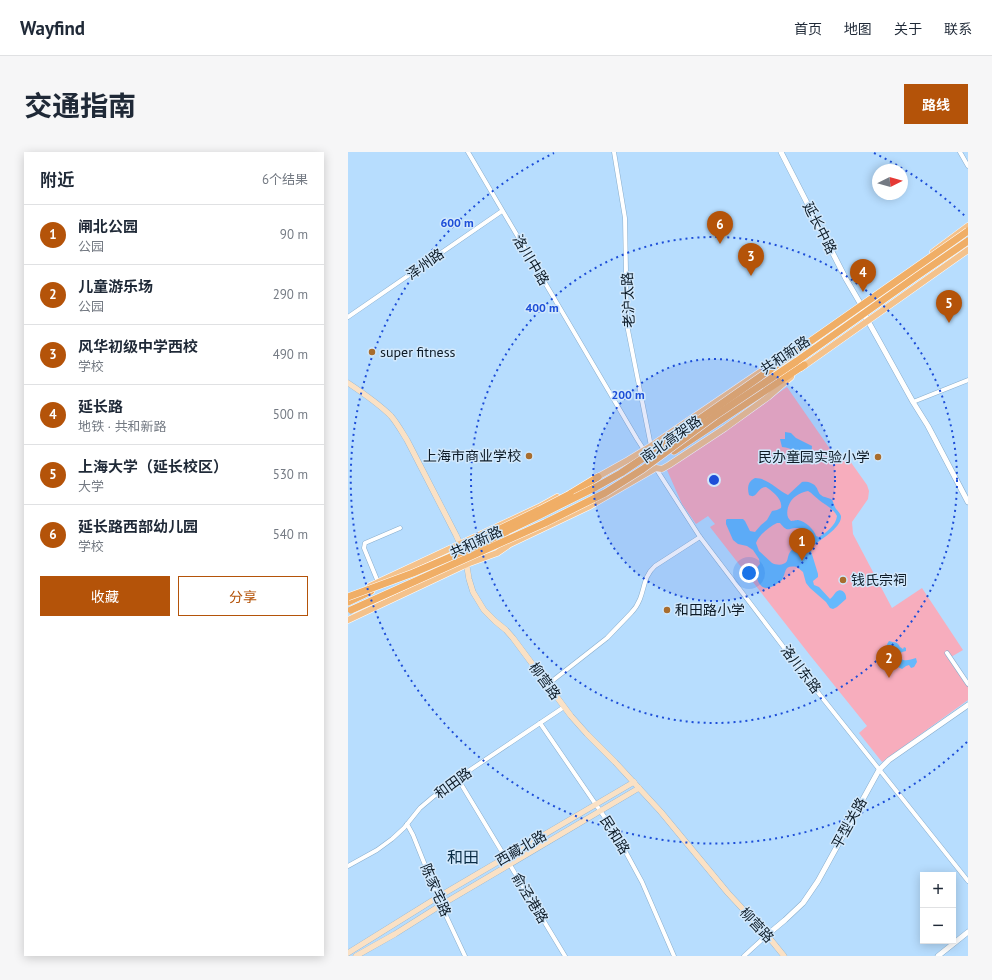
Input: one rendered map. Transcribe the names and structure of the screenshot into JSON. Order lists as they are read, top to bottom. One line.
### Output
{"streets":{"highway":["南北高架路"],"main road":["共和新路","柳营路","西藏北路"],"street":["延长中路","洛川中路","泽州路","老沪太路","洛川东路","和田路","平型关路","民和路","陈家宅路","俞泾港路"]},"crossings":[["延长中路","共和新路"],["洛川中路","泽州路"],["洛川中路","共和新路"],["洛川中路","洛川东路"],["老沪太路","共和新路"],["共和新路","南北高架路"],["共和新路","洛川东路"],["共和新路","柳营路"],["洛川东路","平型关路"],["柳营路","和田路"],["柳营路","平型关路"],["柳营路","西藏北路"],["和田路","民和路"],["和田路","陈家宅路"],["和田路","俞泾港路"],["民和路","西藏北路"],["西藏北路","陈家宅路"],["西藏北路","俞泾港路"]],"districts":["和田"],"places":["super fitness","上海市商业学校","民办童园实验小学","钱氏宗祠","和田路小学"],"north":"right","page":{"header":"Wayfind","nav":["首页","地图","关于","联系"],"title":"交通指南","buttons":["路线",["收藏","分享"]],"heading":["附近","6个结果"],"list":[{"mark":"1","name":"闸北公园","note":"公园","value":"90 m"},{"mark":"2","name":"儿童游乐场","note":"公园","value":"290 m"},{"mark":"3","name":"风华初级中学西校","note":"学校","value":"490 m"},{"mark":"4","name":"延长路","note":"地铁 · 共和新路","value":"500 m"},{"mark":"5","name":"上海大学（延长校区）","note":"大学","value":"530 m"},{"mark":"6","name":"延长路西部幼儿园","note":"学校","value":"540 m"}],"pins":["6","3","4","5","1","2"],"map_buttons":["+","−"]},"rings":["600 m","400 m","200 m"]}
